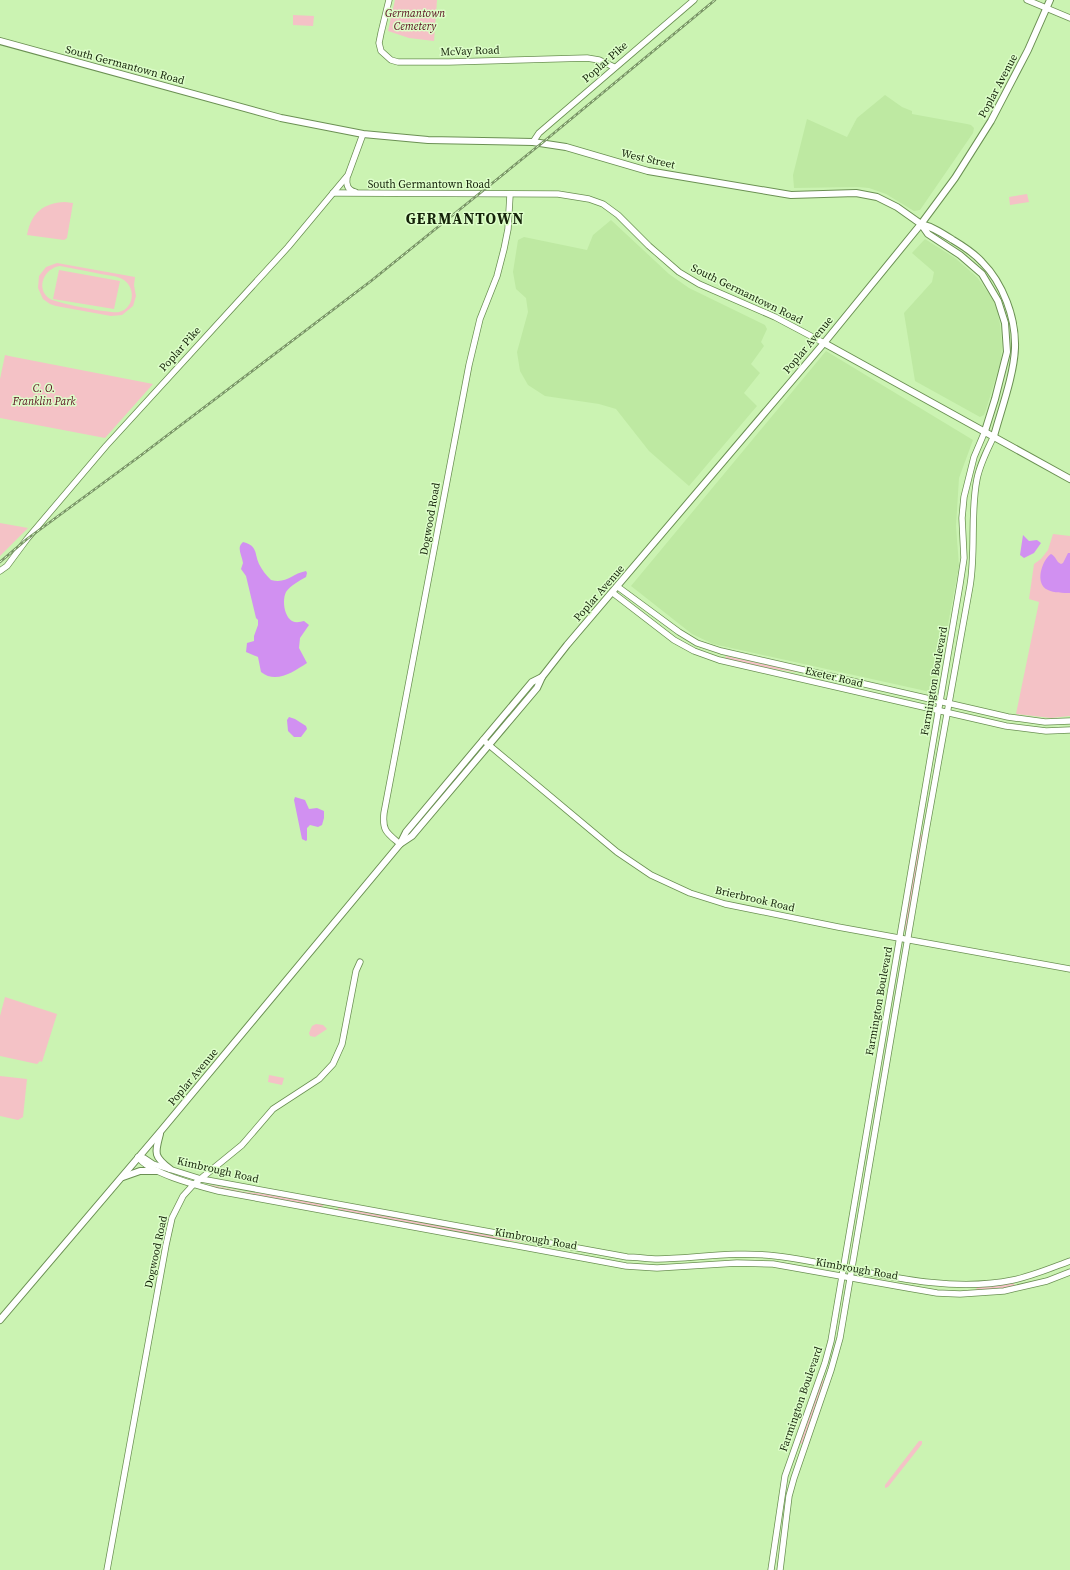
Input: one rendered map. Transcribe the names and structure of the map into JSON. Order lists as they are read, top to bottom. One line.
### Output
{"streets":{"main road":["South Germantown Road","Poplar Avenue","West Street"],"street":["McVay Road","Poplar Pike","Dogwood Road","Exeter Road","Farmington Boulevard","Brierbrook Road","Kimbrough Road"]},"crossings":[["McVay Road","Poplar Pike"],["Poplar Pike","South Germantown Road"],["Poplar Pike","West Street"],["South Germantown Road","Poplar Avenue"],["South Germantown Road","West Street"],["South Germantown Road","Dogwood Road"],["South Germantown Road","Farmington Boulevard"],["Poplar Avenue","West Street"],["Poplar Avenue","Dogwood Road"],["Poplar Avenue","Exeter Road"],["Poplar Avenue","Brierbrook Road"],["Poplar Avenue","Kimbrough Road"],["Dogwood Road","Kimbrough Road"],["Exeter Road","Farmington Boulevard"],["Farmington Boulevard","Brierbrook Road"],["Farmington Boulevard","Kimbrough Road"]],"districts":["GERMANTOWN"],"parks":["Germantown Cemetery","C. O. Franklin Park"]}
